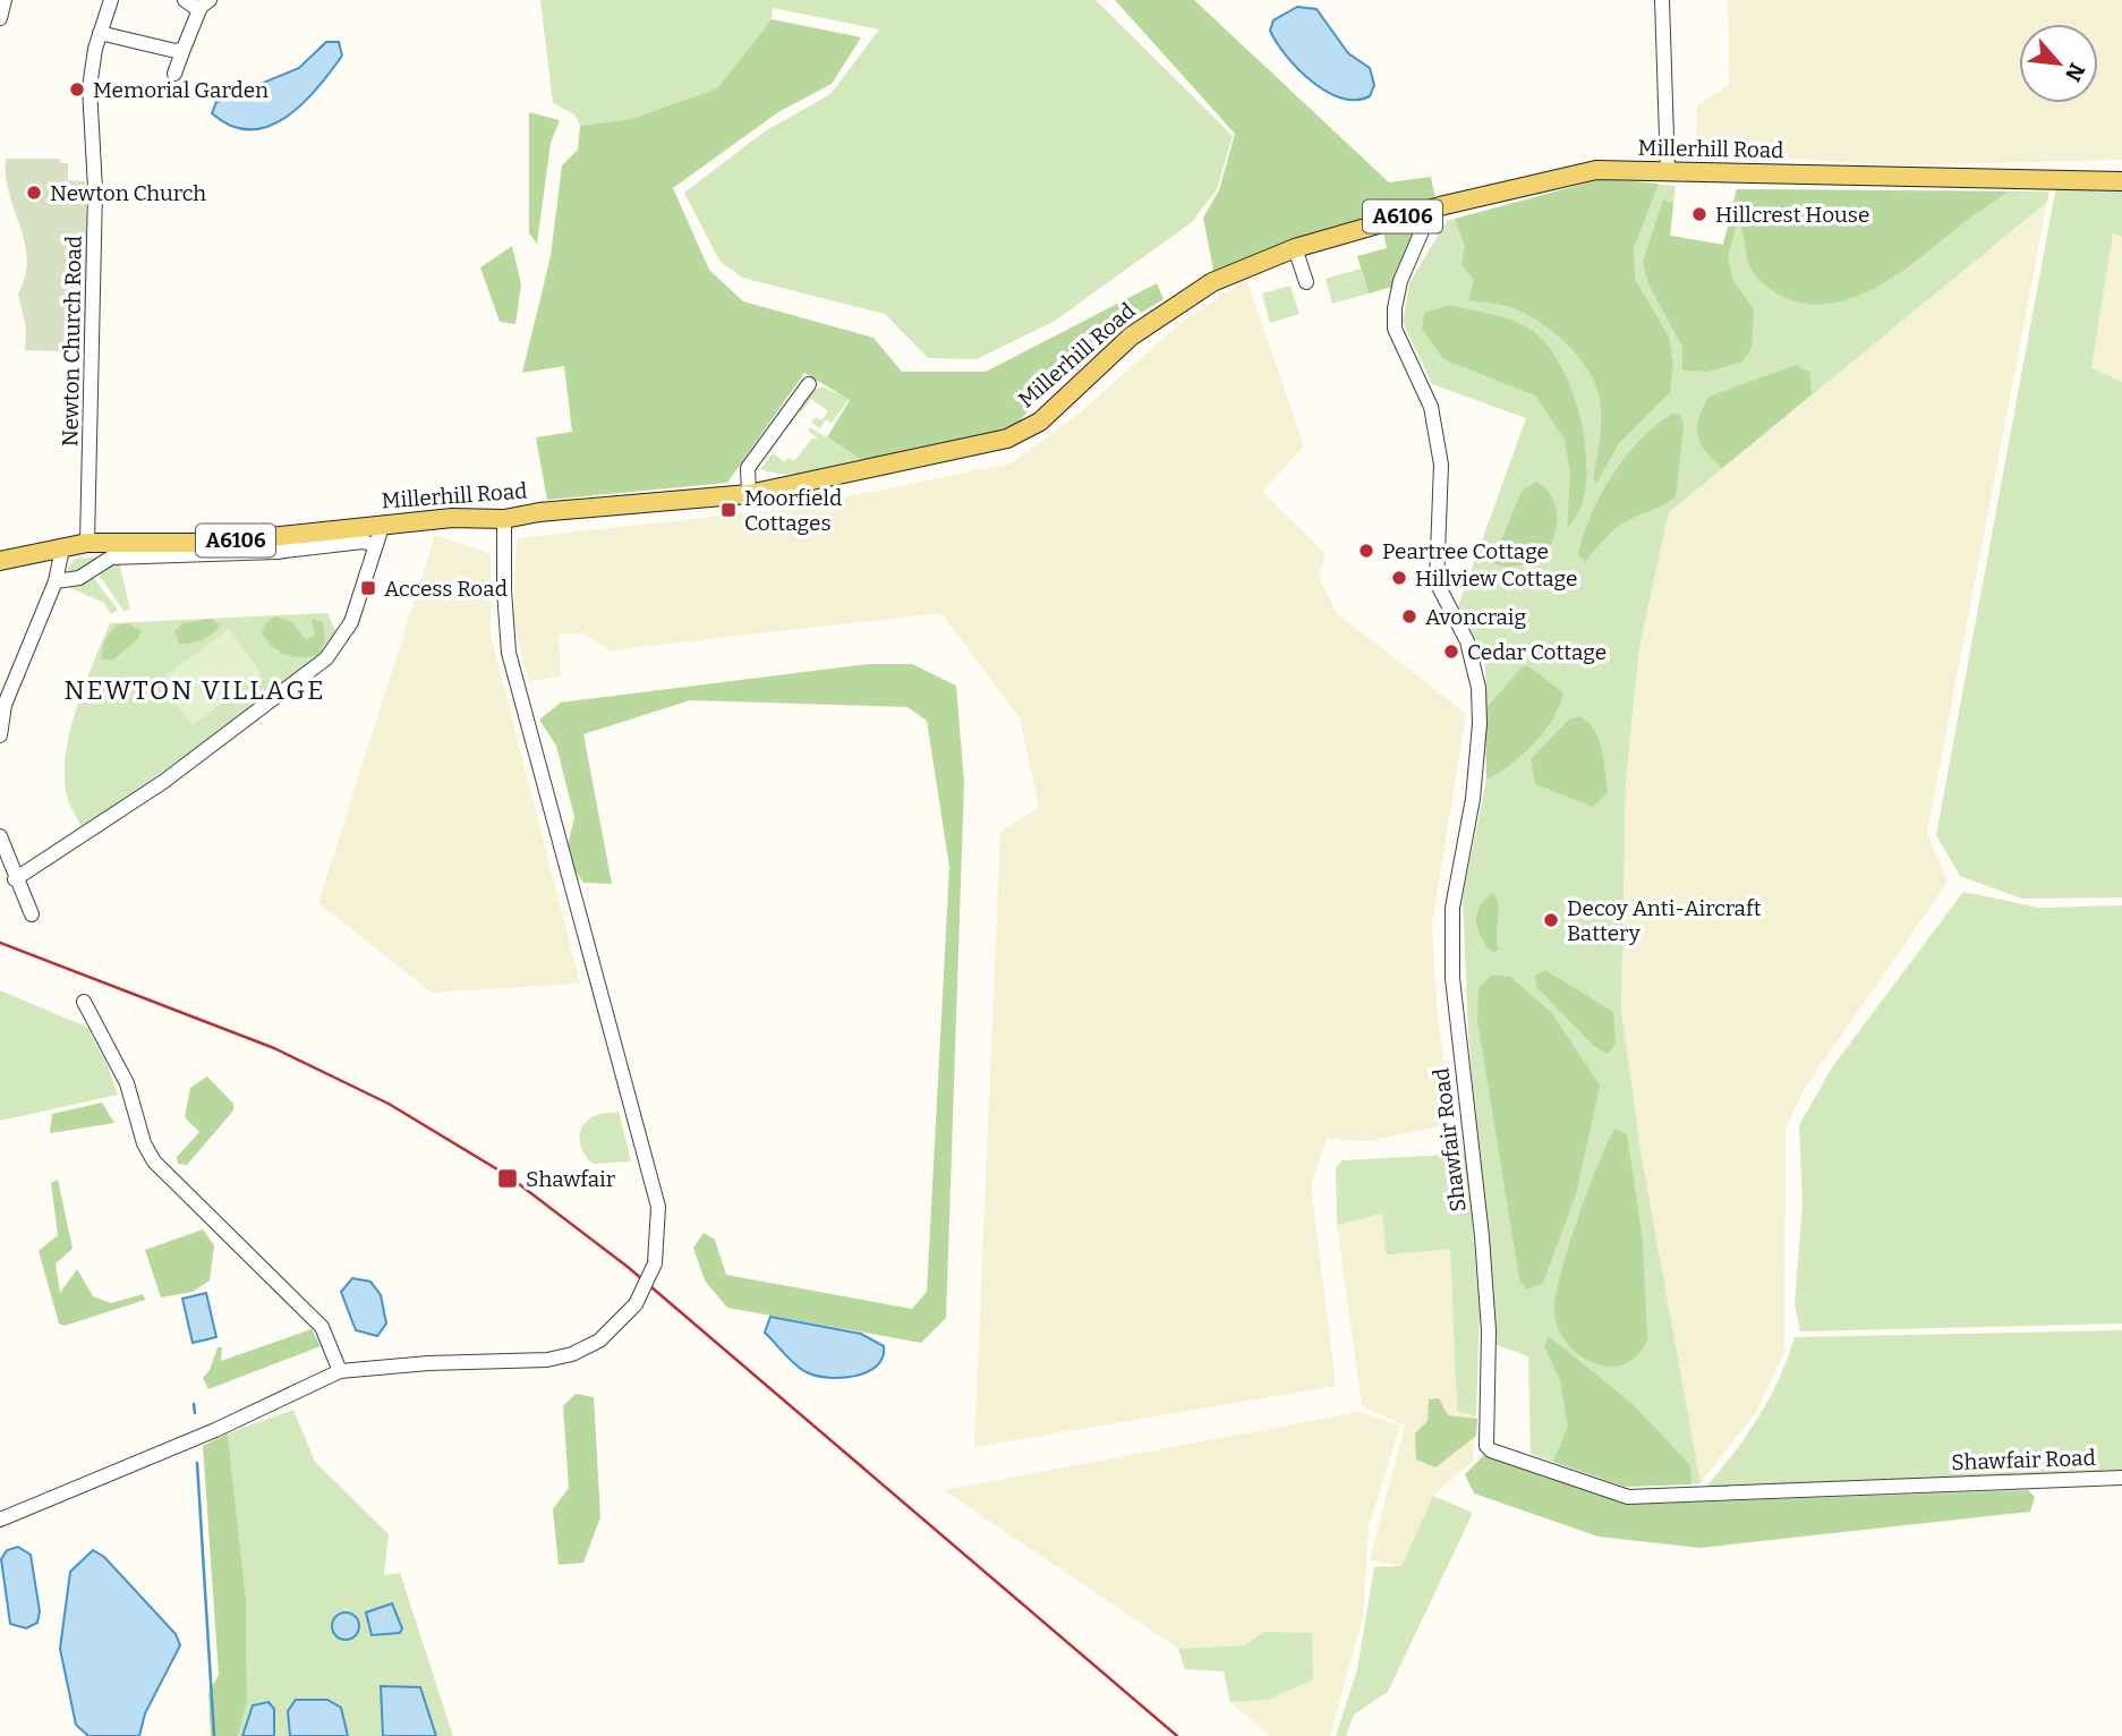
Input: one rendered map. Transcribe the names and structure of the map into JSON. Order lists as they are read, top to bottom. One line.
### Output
{"streets":{"main road":["Millerhill Road","A6106"],"street":["Newton Church Road","Shawfair Road"]},"crossings":[["Millerhill Road","Newton Church Road"],["Millerhill Road","Shawfair Road"]],"districts":["NEWTON VILLAGE"],"places":{"other":["Memorial Garden","Newton Church","Hillcrest House","Peartree Cottage","Hillview Cottage","Avoncraig","Cedar Cottage","Decoy Anti-Aircraft Battery"],"transit":["Moorfield Cottages","Access Road","Shawfair"]},"north":"bottom right"}
